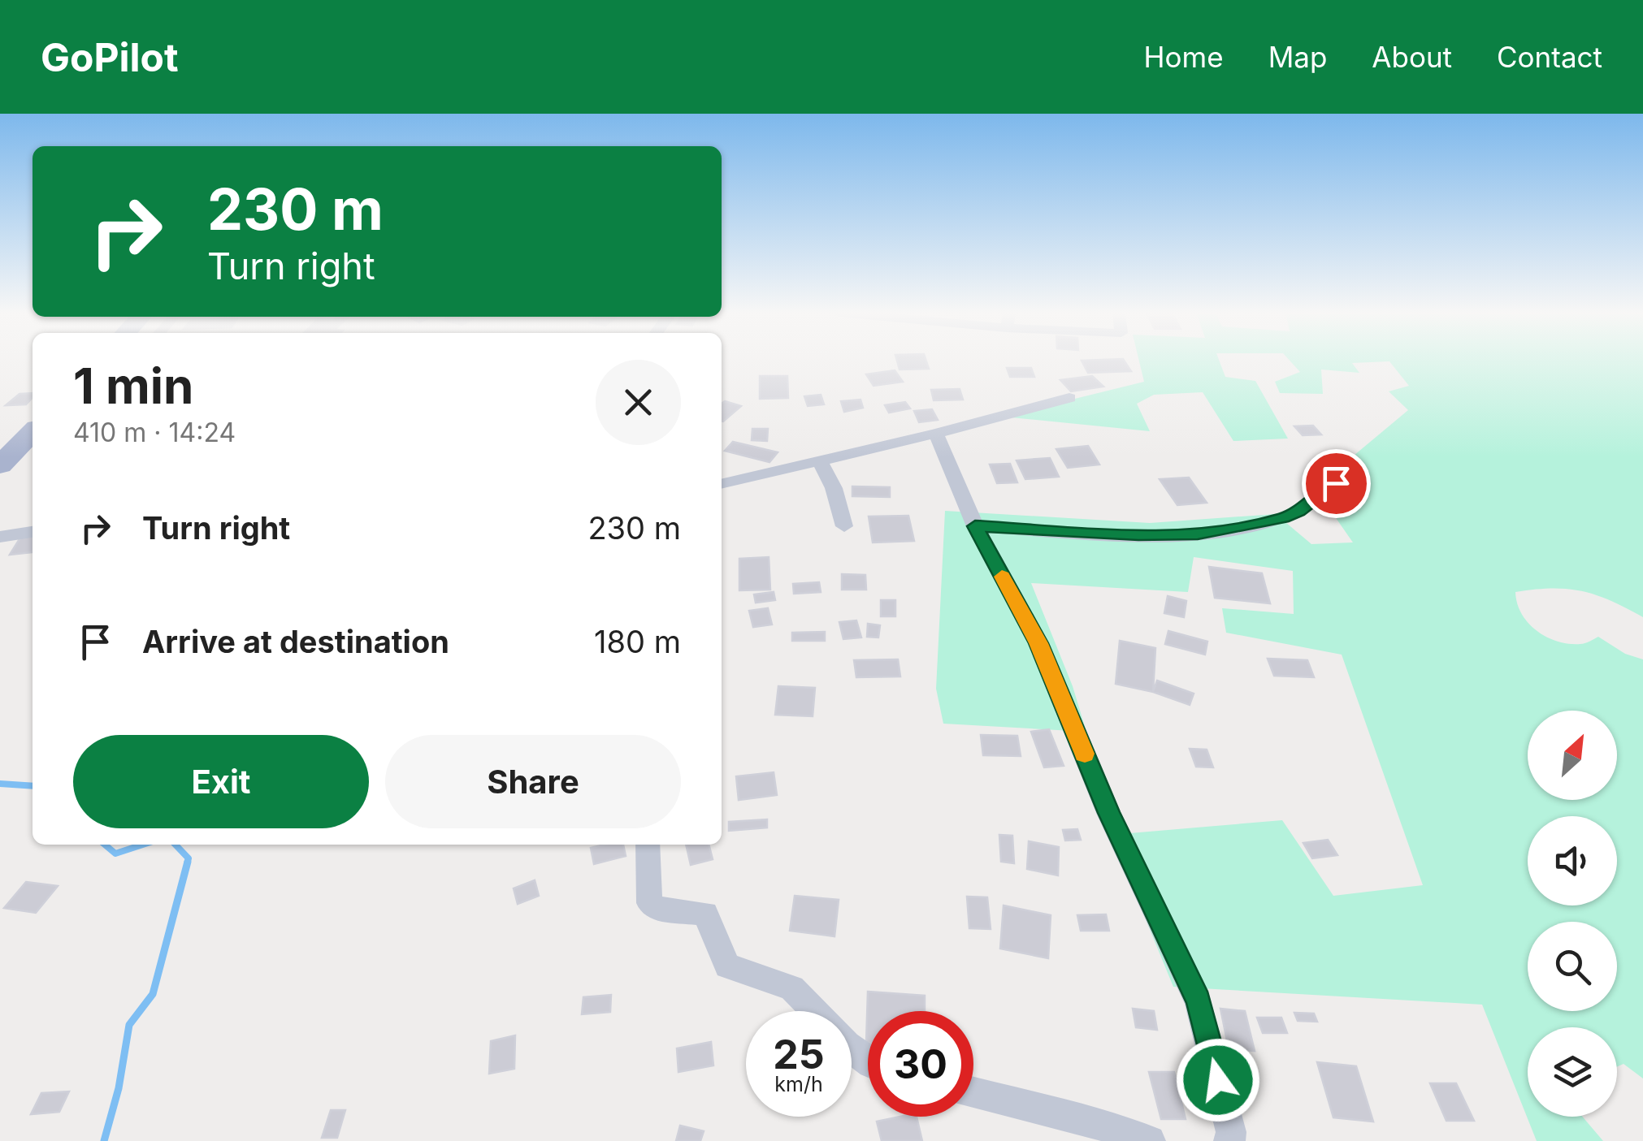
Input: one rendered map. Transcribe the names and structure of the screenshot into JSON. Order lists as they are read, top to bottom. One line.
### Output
{"north":"top right","page":{"header":"GoPilot","nav":["Home","Map","About","Contact"],"turn":["230 m","Turn right"],"heading":["1 min","410 m · 14:24"],"list":[{"name":"Turn right","value":"230 m"},{"name":"Arrive at destination","value":"180 m"}],"buttons":["Exit","Share"],"speed":"25 km/h","limit":"30"}}
